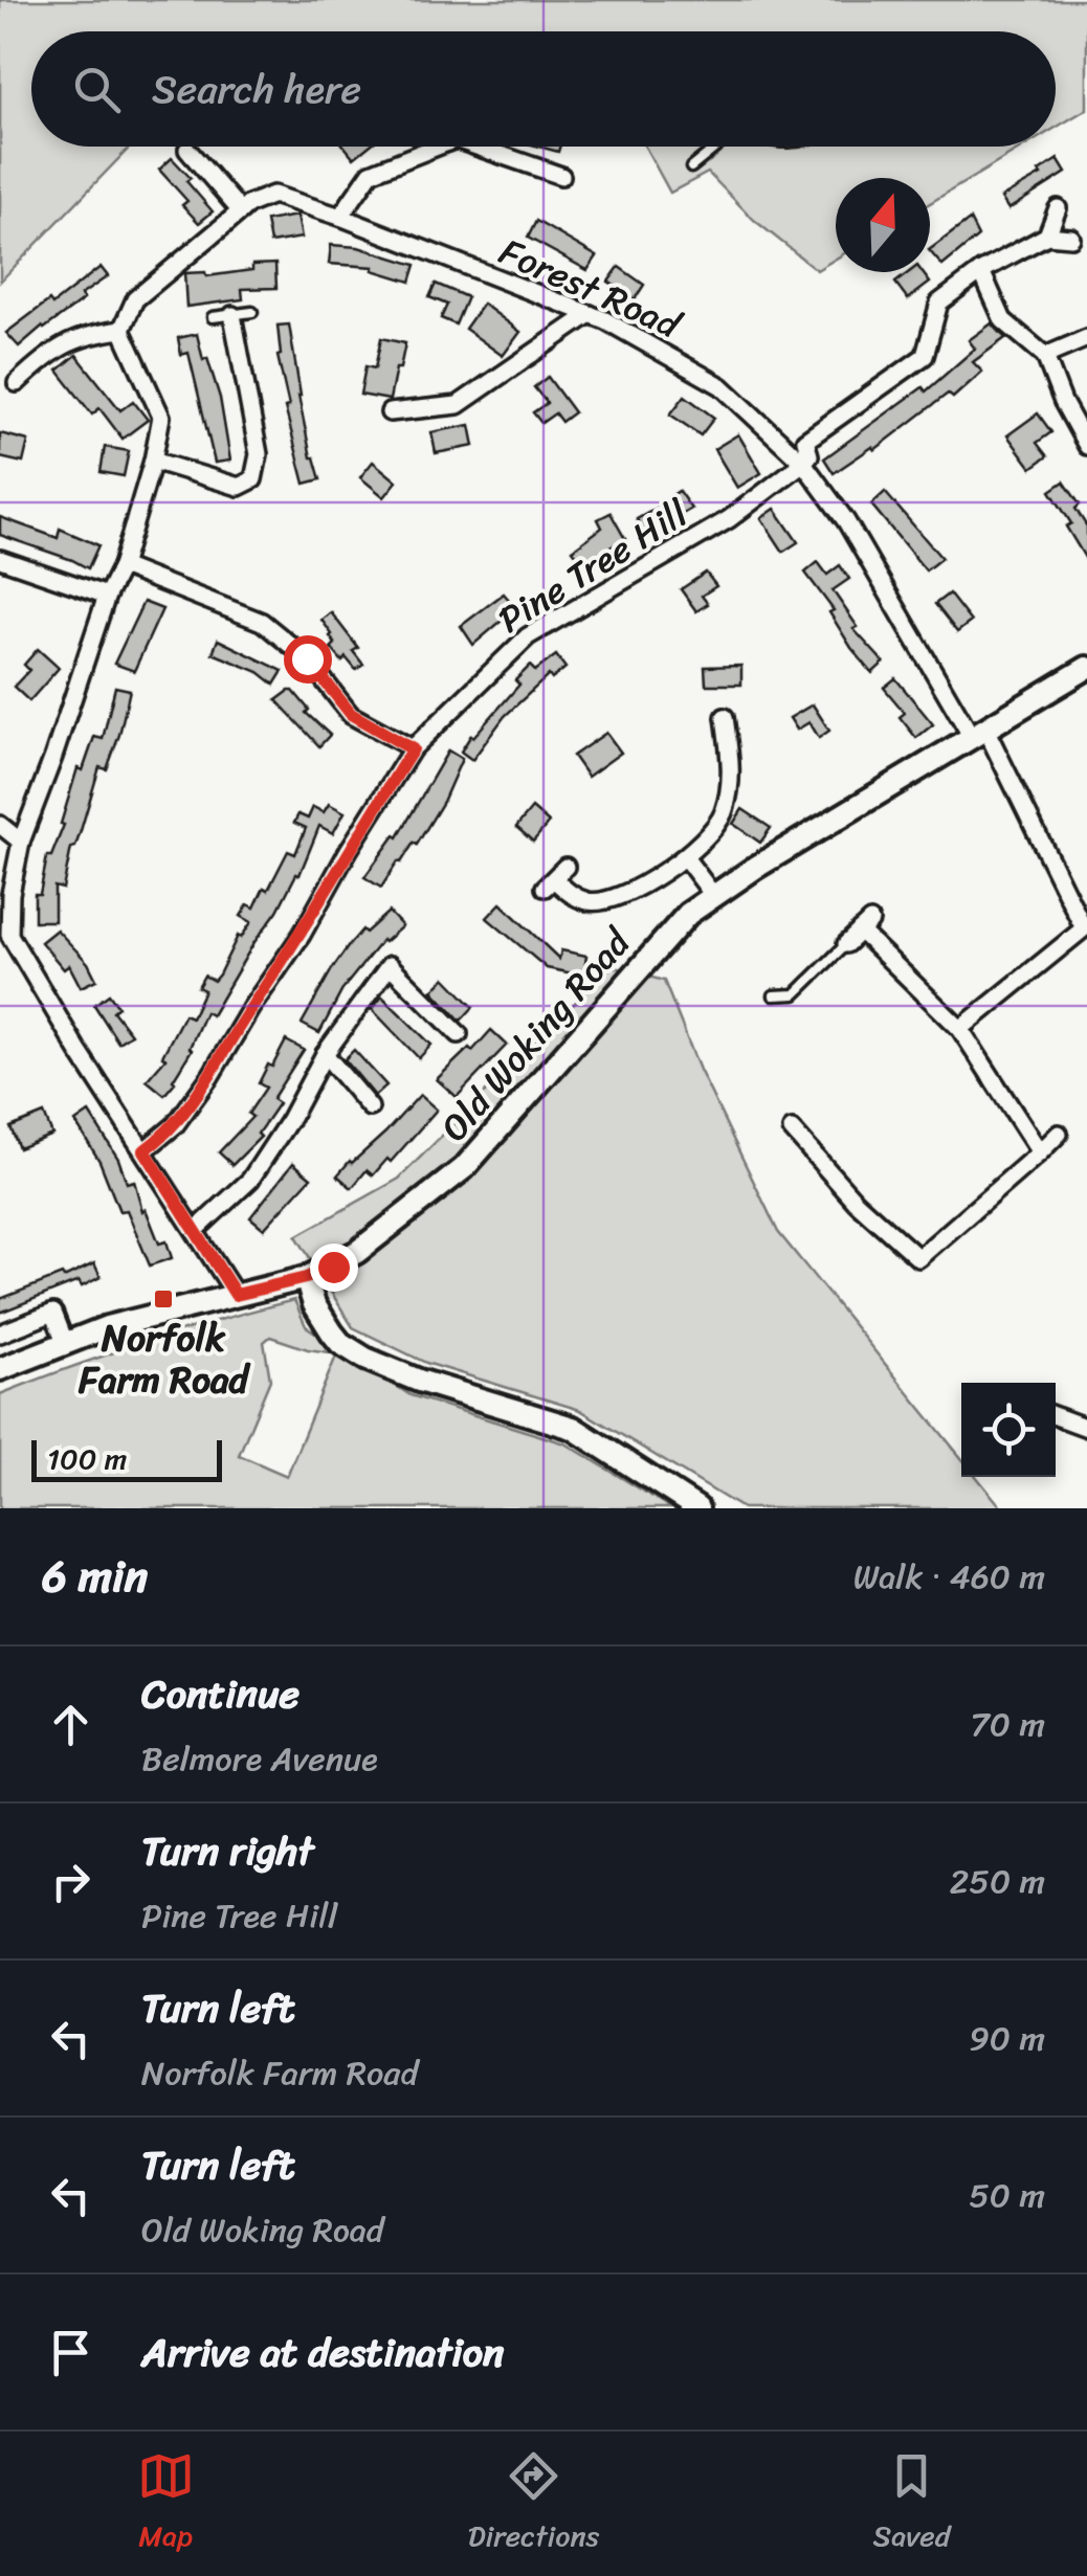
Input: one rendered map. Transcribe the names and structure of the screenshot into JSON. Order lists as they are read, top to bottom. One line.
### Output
{"streets":{"main road":["Old Woking Road"],"street":["Forest Road","Pine Tree Hill"]},"crossings":[["Forest Road","Pine Tree Hill"],["Forest Road","Old Woking Road"]],"places":{"transit":["Norfolk Farm Road"]},"scale_bar":"100 m","north":"top","page":{"search":"Search here","scale":"100 m","heading":["6 min","Walk · 460 m"],"list":[["Continue","Belmore Avenue","70 m"],["Turn right","Pine Tree Hill","250 m"],["Turn left","Norfolk Farm Road","90 m"],["Turn left","Old Woking Road","50 m"],"Arrive at destination"],"nav":["Map","Directions","Saved"]}}
